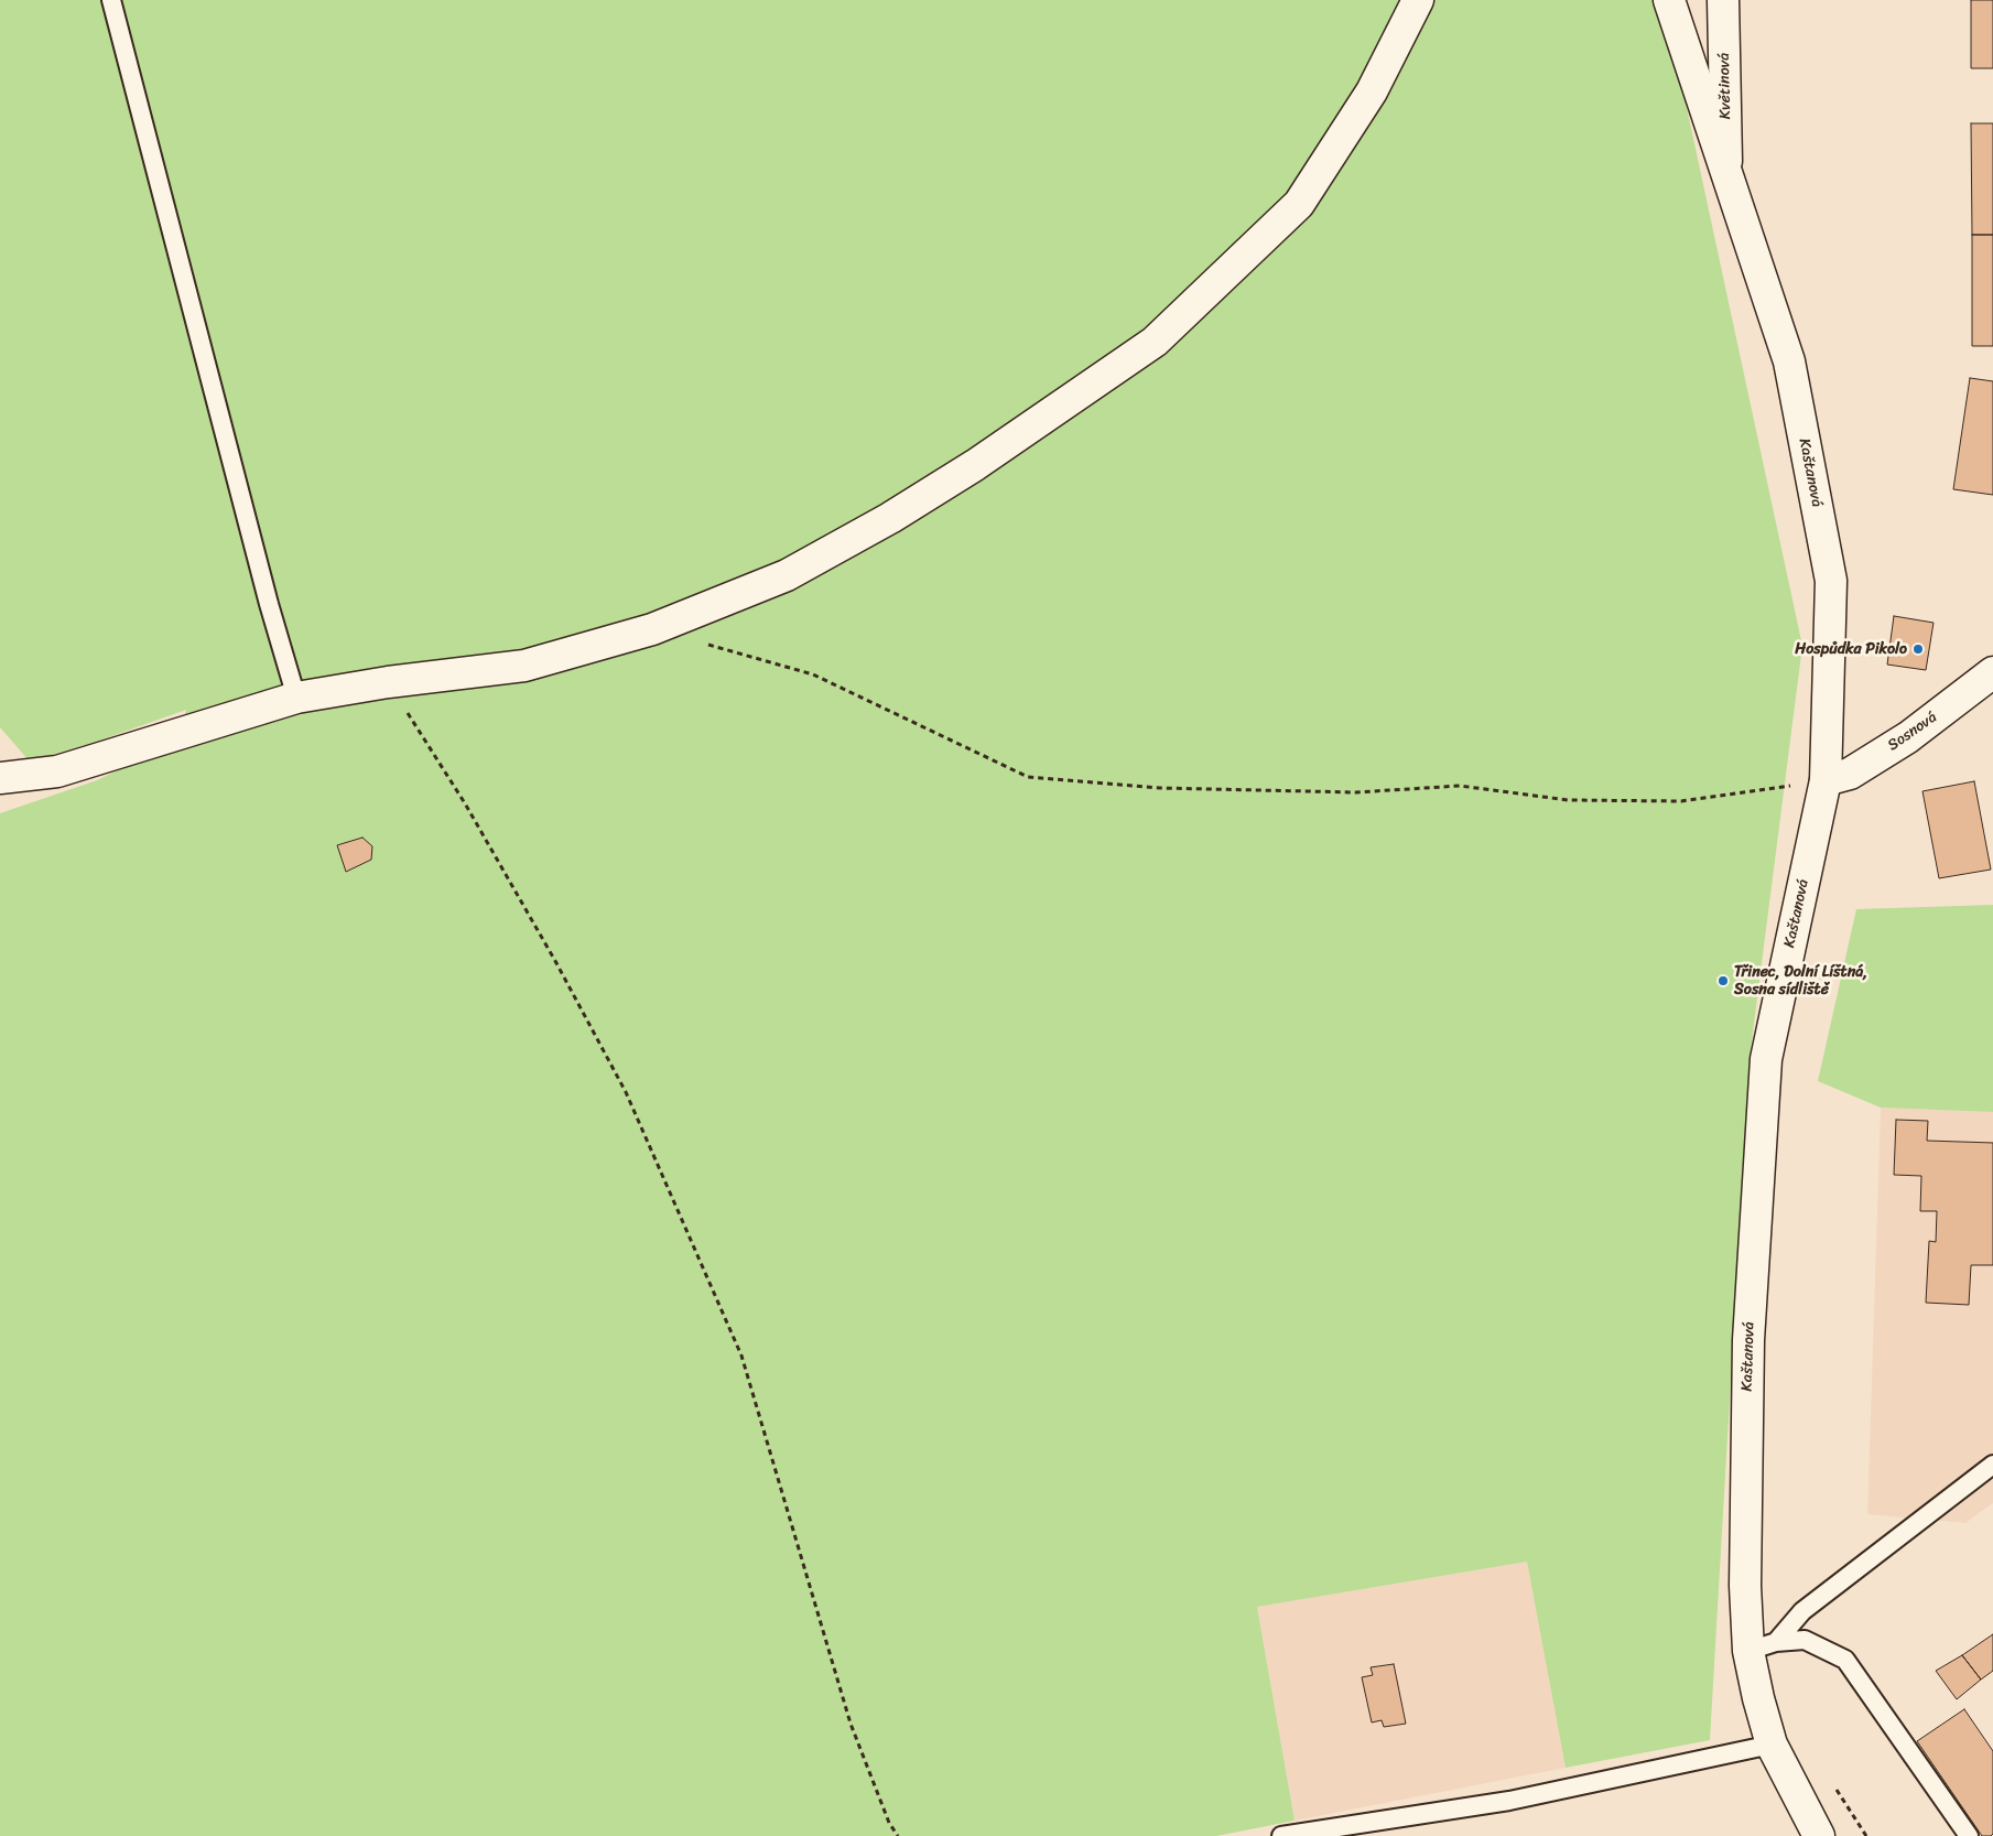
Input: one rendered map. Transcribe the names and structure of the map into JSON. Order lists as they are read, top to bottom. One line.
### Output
{"streets":{"street":["Květinová","Kaštanová","Sosnová"]},"crossings":[["Květinová","Kaštanová"],["Kaštanová","Sosnová"]],"places":["Hospůdka Pikolo","Třinec, Dolní Líštná, Sosna sídliště"]}
